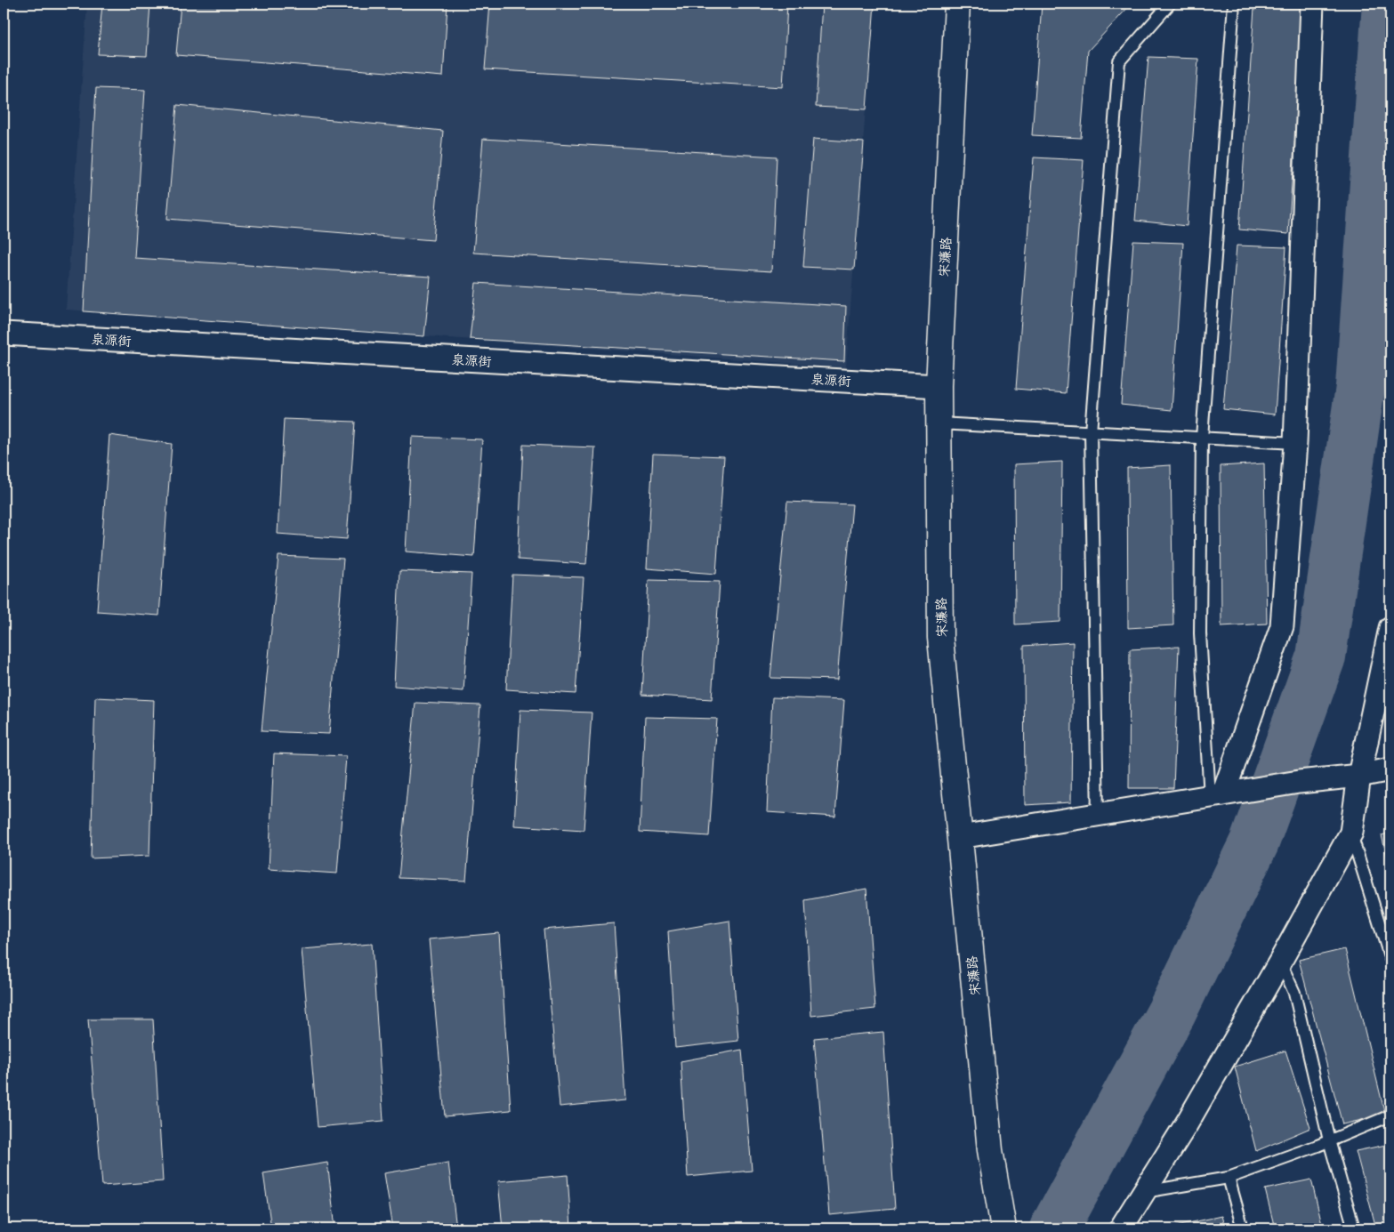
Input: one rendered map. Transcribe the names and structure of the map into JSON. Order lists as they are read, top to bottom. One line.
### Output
{"streets":{"street":["宋濂路","泉源街"]},"crossings":[["宋濂路","泉源街"]]}
